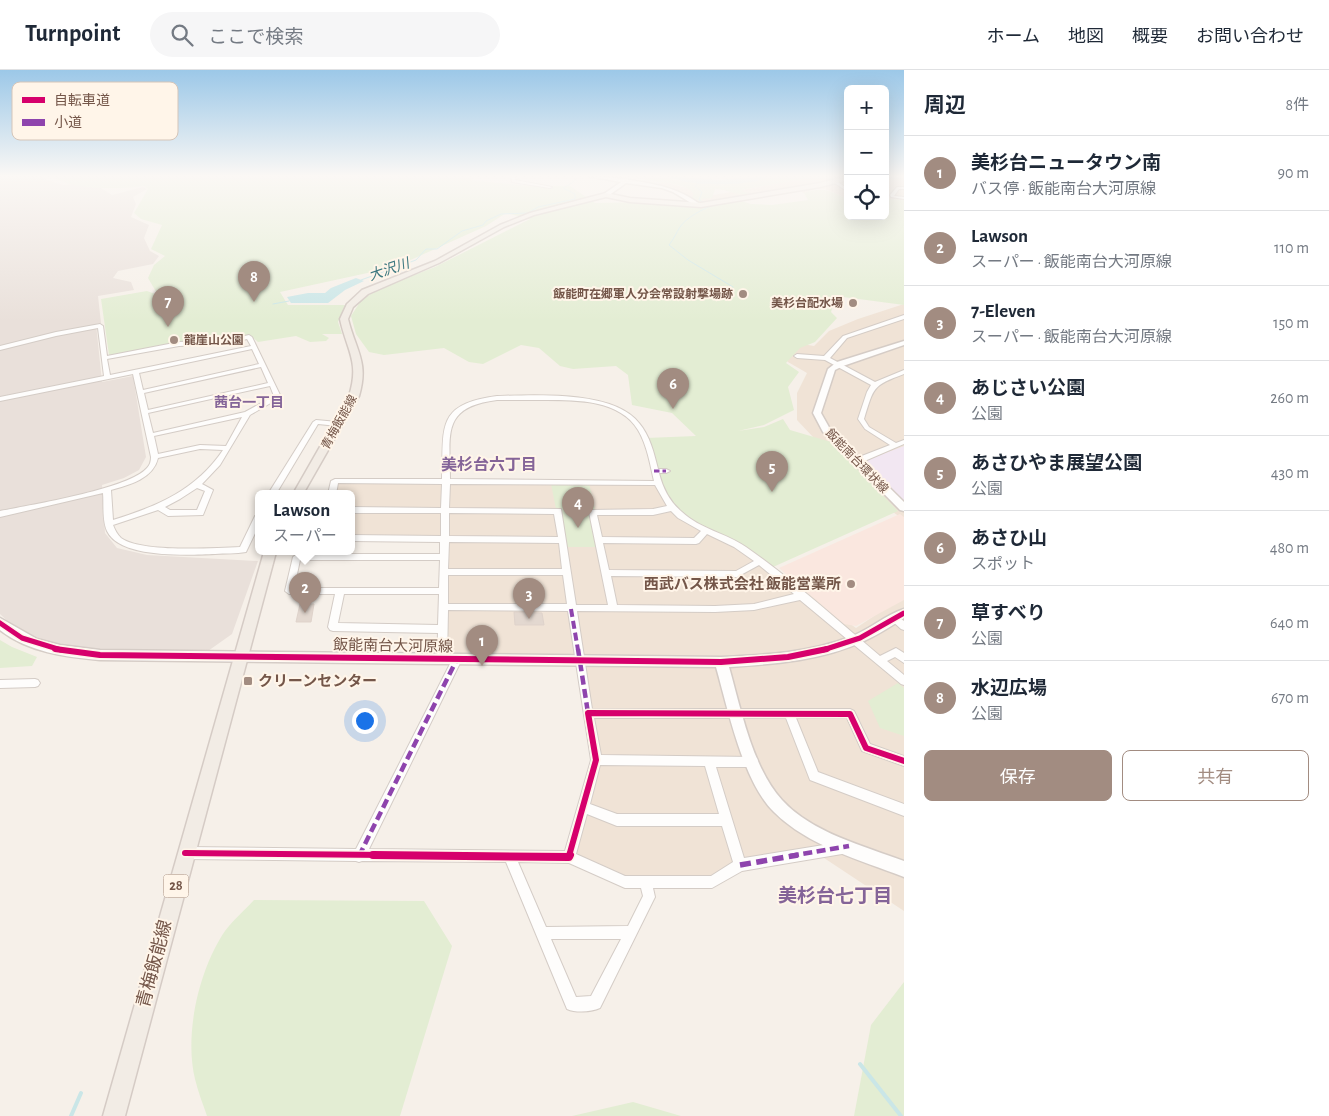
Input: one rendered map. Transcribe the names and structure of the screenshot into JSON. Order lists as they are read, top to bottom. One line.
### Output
{"streets":{"main road":["青梅飯能線","28"],"street":["飯能南台環状線","飯能南台大河原線"]},"crossings":[["青梅飯能線","飯能南台大河原線"]],"districts":["茜台一丁目","美杉台六丁目","美杉台七丁目"],"water":["大沢川"],"places":{"other":["飯能町在郷軍人分会常設射撃場跡","美杉台配水場","龍崖山公園","西武バス株式会社 飯能営業所"],"transit":["クリーンセンター"]},"legend":["自転車道","小道"],"page":{"header":"Turnpoint","search":"ここで検索","nav":["ホーム","地図","概要","お問い合わせ"],"heading":["周辺","8件"],"map_buttons":["+","−"],"list":[{"mark":"1","name":"美杉台ニュータウン南","note":"バス停 · 飯能南台大河原線","value":"90 m"},{"mark":"2","name":"Lawson","note":"スーパー · 飯能南台大河原線","value":"110 m"},{"mark":"3","name":"7-Eleven","note":"スーパー · 飯能南台大河原線","value":"150 m"},{"mark":"4","name":"あじさい公園","note":"公園","value":"260 m"},{"mark":"5","name":"あさひやま展望公園","note":"公園","value":"430 m"},{"mark":"6","name":"あさひ山","note":"スポット","value":"480 m"},{"mark":"7","name":"草すべり","note":"公園","value":"640 m"},{"mark":"8","name":"水辺広場","note":"公園","value":"670 m"}],"pins":["8","7","6","5","4","2","3","1"],"popup":["Lawson","スーパー"],"buttons":["保存","共有"]}}
